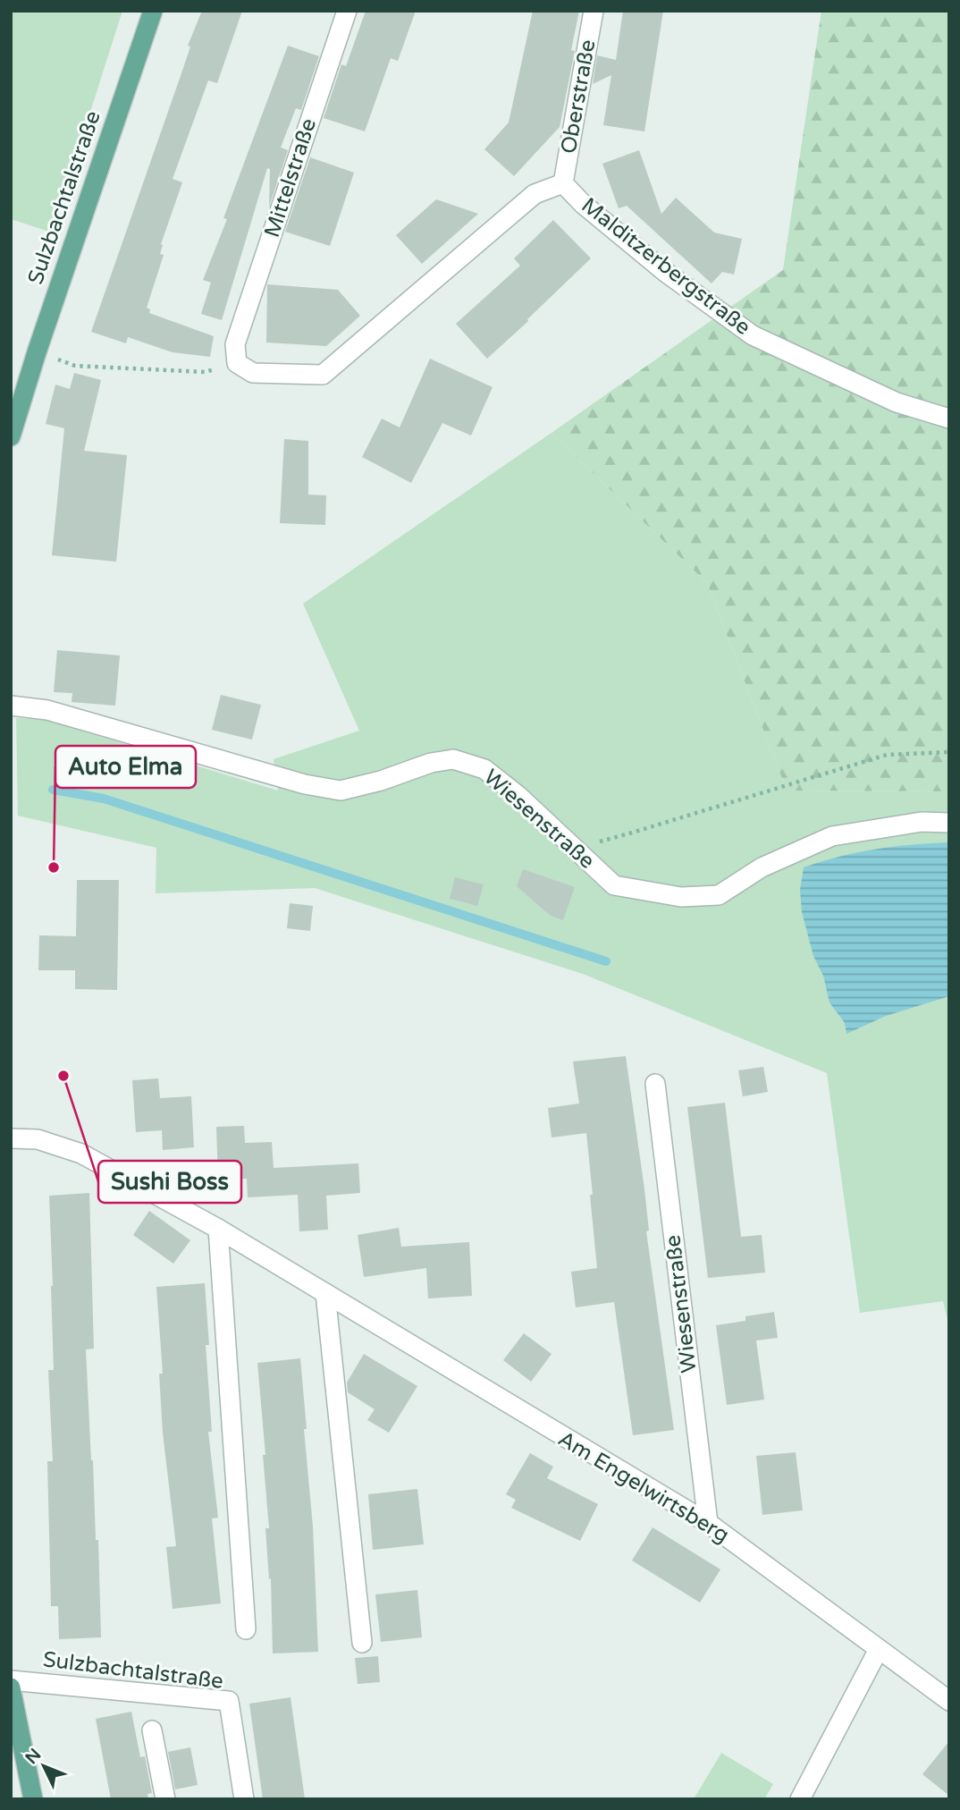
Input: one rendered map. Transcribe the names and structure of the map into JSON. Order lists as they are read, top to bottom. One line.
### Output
{"streets":{"main road":["Sulzbachtalstraße"],"street":["Oberstraße","Mittelstraße","Malditzerbergstraße","Wiesenstraße","Am Engelwirtsberg"]},"crossings":[["Oberstraße","Malditzerbergstraße"],["Mittelstraße","Malditzerbergstraße"],["Wiesenstraße","Am Engelwirtsberg"]],"places":["Auto Elma","Sushi Boss"],"north":"top left"}
